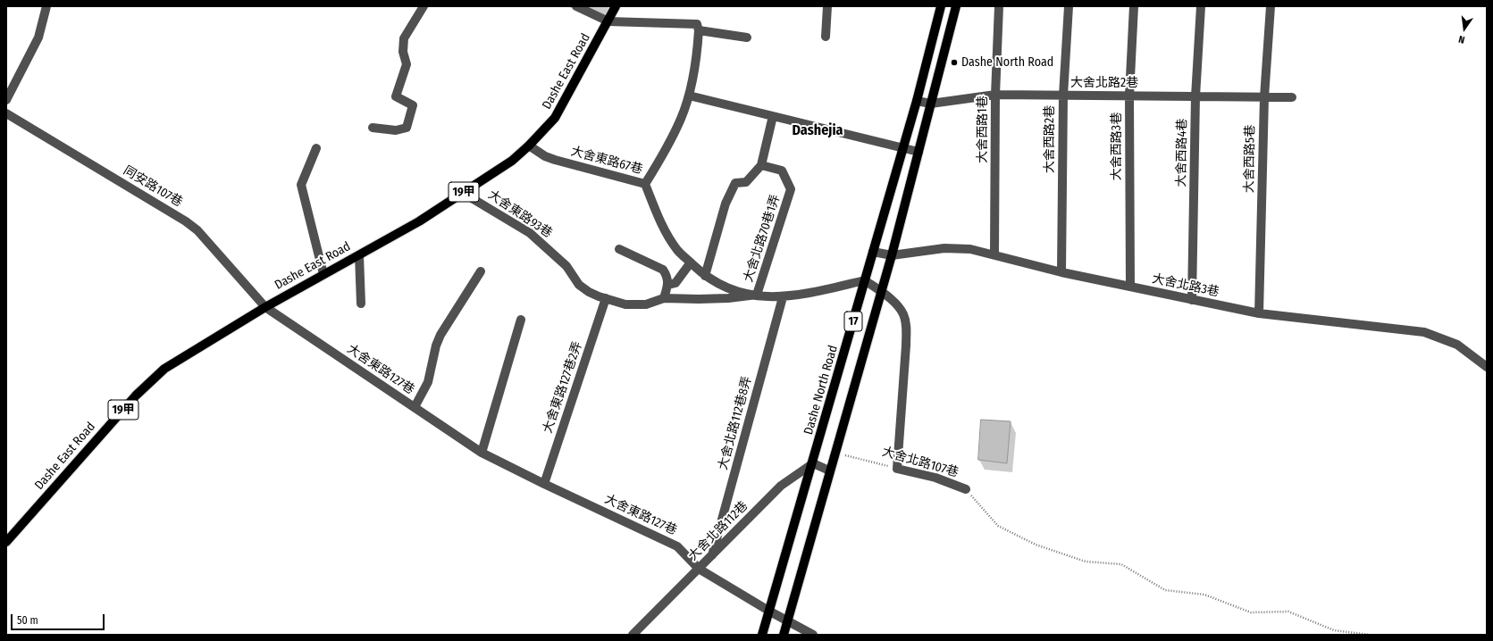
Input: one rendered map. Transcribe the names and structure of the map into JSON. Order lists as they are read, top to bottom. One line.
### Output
{"streets":{"main road":["Dashe East Road","19甲","17","Dashe North Road"],"street":["大舍北路2巷","大舍西路1巷","大舍西路2巷","大舍西路3巷","大舍西路4巷","大舍西路5巷","大舍東路67巷","同安路107巷","大舍東路93巷","大舍北路70巷1弄","大舍北路3巷","大舍東路127巷","大舍東路127巷2弄","大舍北路112巷8弄","大舍北路107巷","大舍北路112巷"]},"crossings":[["Dashe East Road","大舍東路67巷"],["Dashe East Road","同安路107巷"],["Dashe East Road","大舍東路93巷"],["Dashe East Road","大舍東路127巷"],["大舍北路2巷","大舍西路1巷"],["大舍北路2巷","大舍西路2巷"],["大舍北路2巷","大舍西路3巷"],["大舍北路2巷","大舍西路4巷"],["大舍北路2巷","大舍西路5巷"],["大舍北路2巷","17"],["大舍北路2巷","Dashe North Road"],["大舍西路1巷","大舍北路3巷"],["大舍西路2巷","大舍北路3巷"],["大舍西路3巷","大舍北路3巷"],["大舍西路4巷","大舍北路3巷"],["大舍西路5巷","大舍北路3巷"],["同安路107巷","大舍東路127巷"],["大舍東路93巷","大舍北路70巷1弄"],["大舍東路93巷","大舍東路127巷2弄"],["大舍北路3巷","17"],["大舍北路3巷","Dashe North Road"],["17","大舍東路127巷"],["17","大舍北路107巷"],["大舍東路127巷","大舍東路127巷2弄"],["大舍東路127巷","Dashe North Road"],["大舍東路127巷","大舍北路112巷"],["Dashe North Road","大舍北路112巷"],["大舍北路112巷8弄","大舍北路112巷"]],"districts":["Dashejia"],"places":["Dashe North Road"],"scale_bar":"50 m","north":"bottom"}
